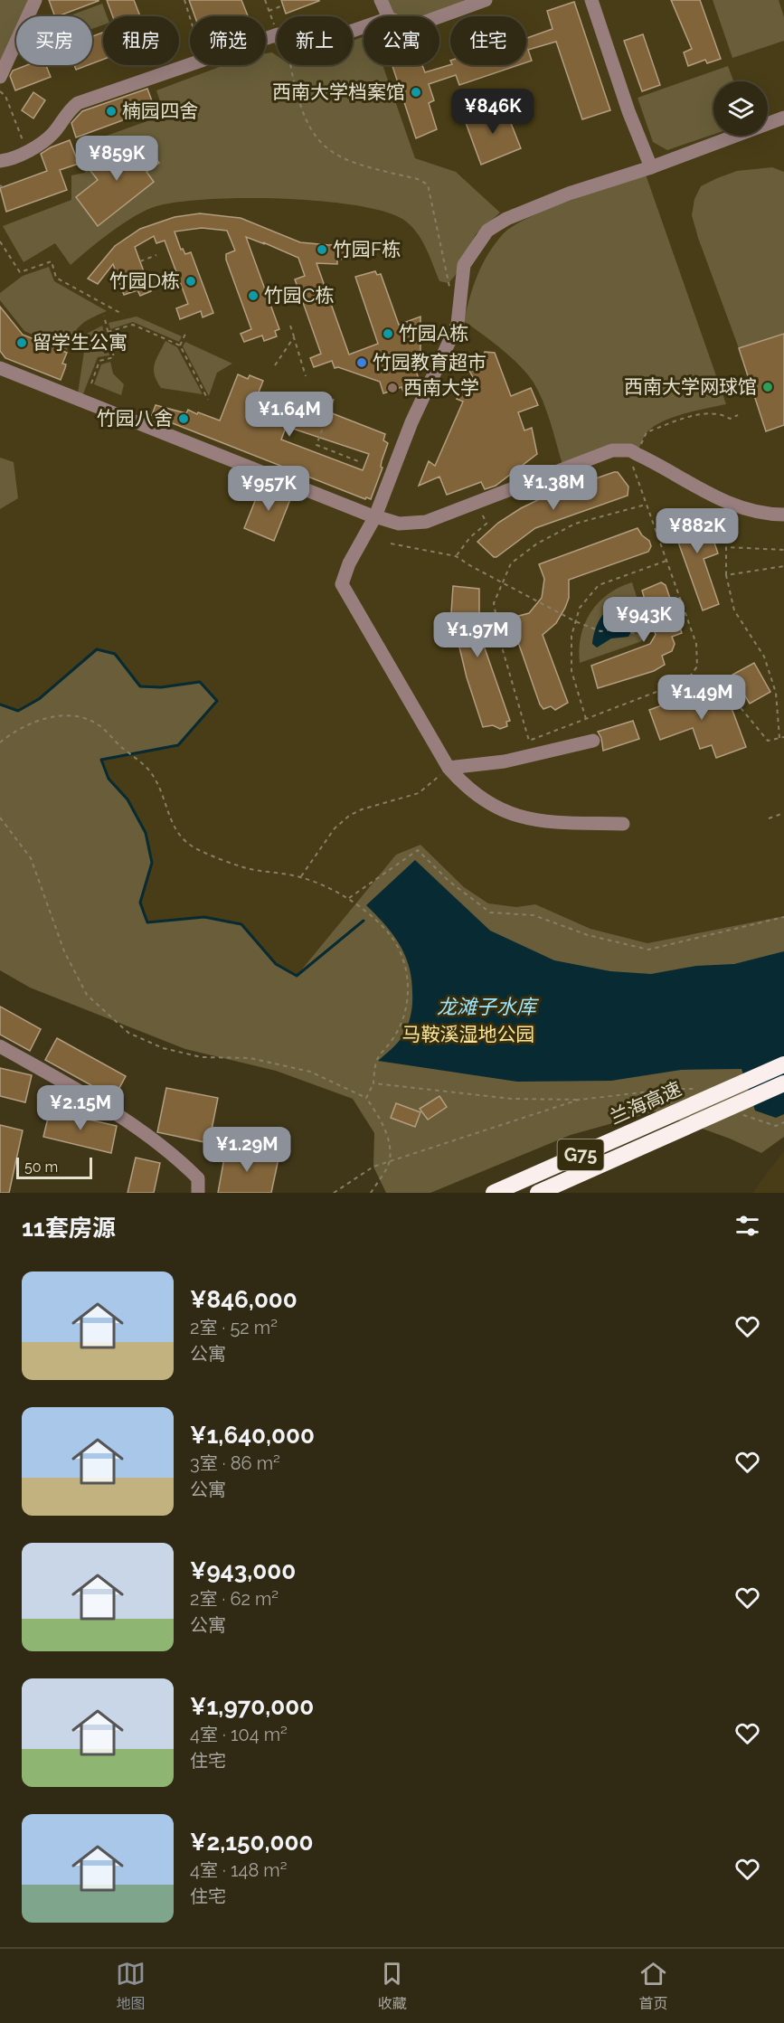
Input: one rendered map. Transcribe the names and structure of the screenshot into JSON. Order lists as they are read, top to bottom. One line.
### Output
{"streets":{"highway":["兰海高速","G75"]},"water":["龙滩子水库"],"parks":["马鞍溪湿地公园"],"places":["西南大学档案馆","楠园四舍","竹园F栋","竹园D栋","竹园C栋","竹园A栋","留学生公寓","竹园教育超市","西南大学网球馆","西南大学","竹园八舍"],"scale_bar":"50 m","page":{"chip":["买房","租房","筛选","新上","公寓","住宅"],"price":["¥846K","¥859K","¥1.64M","¥1.38M","¥957K","¥882K","¥943K","¥1.97M","¥1.49M","¥2.15M","¥1.29M"],"scale":"50 m","heading":"11套房源","list":[{"name":"¥846,000","note":"2室 · 52 m² · 公寓"},{"name":"¥1,640,000","note":"3室 · 86 m² · 公寓"},{"name":"¥943,000","note":"2室 · 62 m² · 公寓"},{"name":"¥1,970,000","note":"4室 · 104 m² · 住宅"},{"name":"¥2,150,000","note":"4室 · 148 m² · 住宅"}],"tabs":["地图","收藏","首页"]}}
